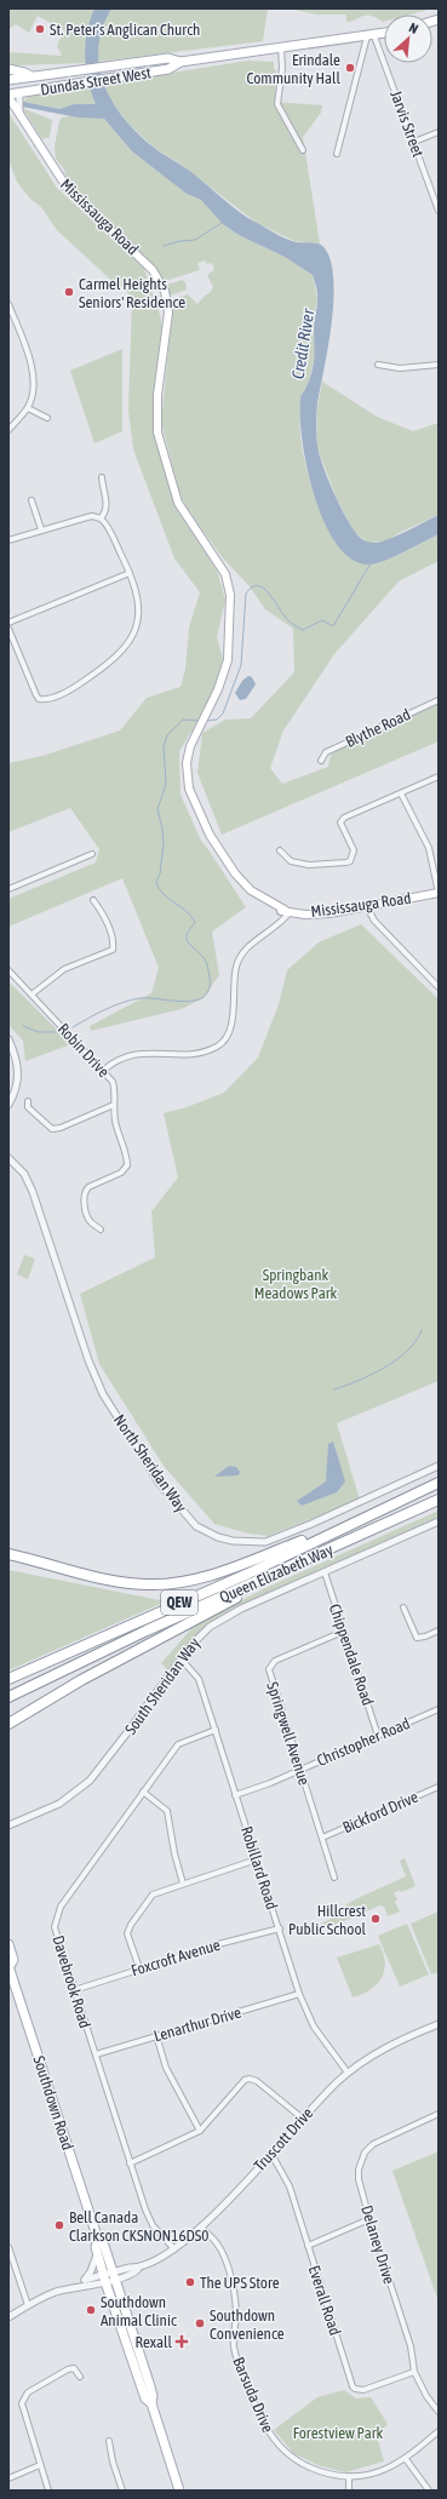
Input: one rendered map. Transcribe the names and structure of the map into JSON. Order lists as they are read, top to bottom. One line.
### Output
{"streets":{"highway":["Queen Elizabeth Way","QEW"],"main road":["Dundas Street West","Mississauga Road","Southdown Road"],"street":["Jarvis Street","Blythe Road","Robin Drive","North Sheridan Way","Chippendale Road","South Sheridan Way","Springwell Avenue","Christopher Road","Bickford Drive","Robillard Road","Foxcroft Avenue","Davebrook Road","Lenarthur Drive","Truscott Drive","Delaney Drive","Everall Road","Barsuda Drive"]},"crossings":[["Dundas Street West","Jarvis Street"],["Dundas Street West","Mississauga Road"],["Chippendale Road","South Sheridan Way"],["Chippendale Road","Springwell Avenue"],["Chippendale Road","Christopher Road"],["South Sheridan Way","Robillard Road"],["Springwell Avenue","Christopher Road"],["Springwell Avenue","Bickford Drive"],["Christopher Road","Robillard Road"],["Robillard Road","Foxcroft Avenue"],["Robillard Road","Davebrook Road"],["Robillard Road","Lenarthur Drive"],["Robillard Road","Truscott Drive"],["Foxcroft Avenue","Davebrook Road"],["Davebrook Road","Lenarthur Drive"],["Davebrook Road","Truscott Drive"],["Southdown Road","Truscott Drive"],["Truscott Drive","Everall Road"],["Truscott Drive","Barsuda Drive"],["Delaney Drive","Everall Road"]],"water":["Credit River"],"parks":["Springbank Meadows Park","Forestview Park"],"places":{"other":["St. Peter's Anglican Church","Erindale Community Hall","Carmel Heights Seniors' Residence","Hillcrest Public School","Bell Canada Clarkson CKSNON16DS0","The UPS Store","Southdown Animal Clinic","Southdown Convenience"],"health":["Rexall"]},"north":"top right"}
